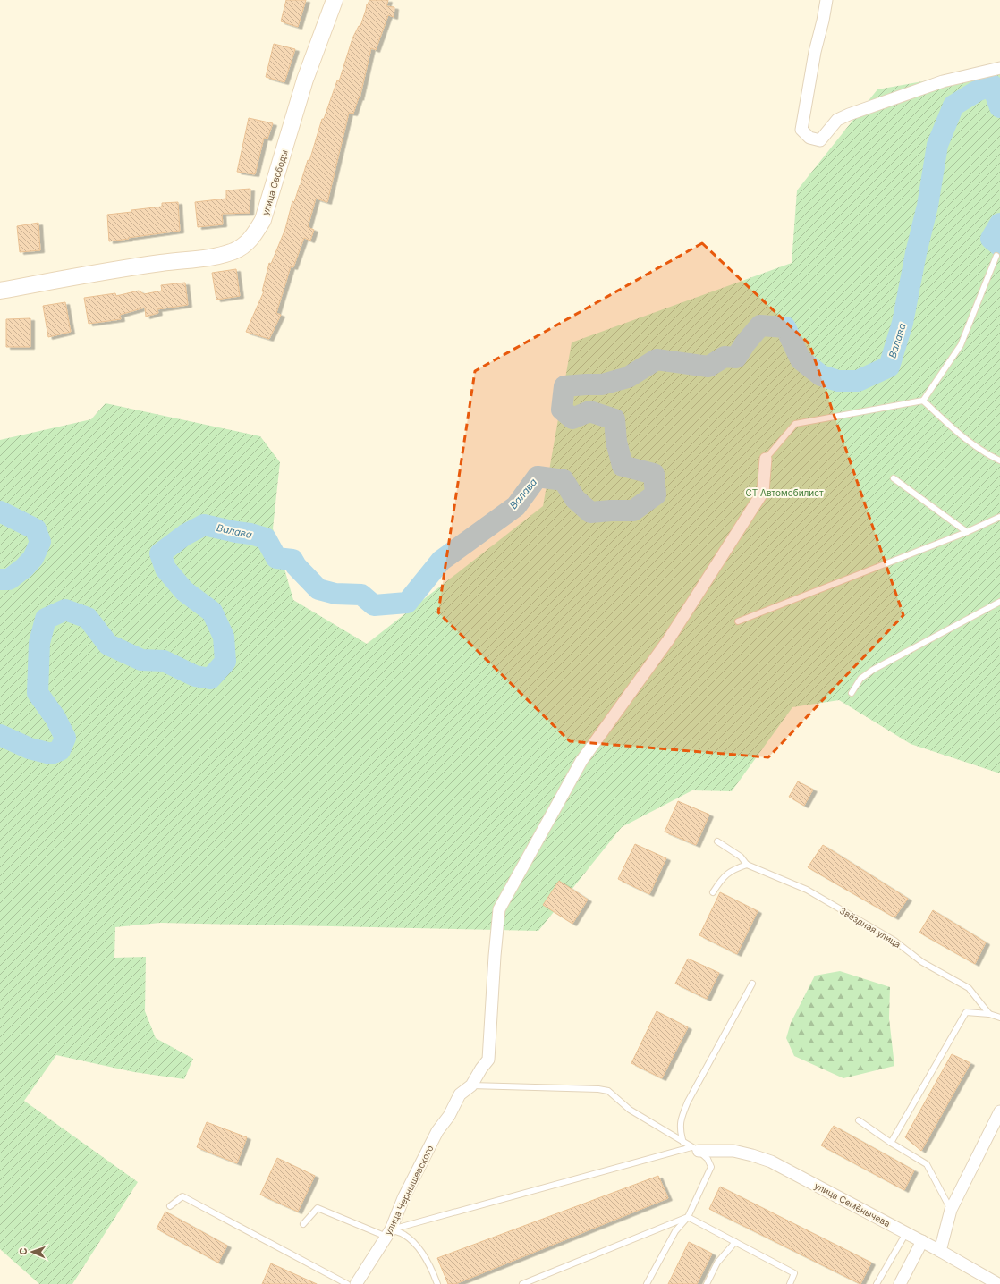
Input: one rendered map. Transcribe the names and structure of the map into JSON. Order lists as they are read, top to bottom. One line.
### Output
{"streets":{"main road":["улица Свободы"],"street":["улица Чернышевского","улица Семёнычева"],"lane":["Звёздная улица"]},"water":["Валава"],"parks":["СТ Автомобилист"],"north":"left"}
